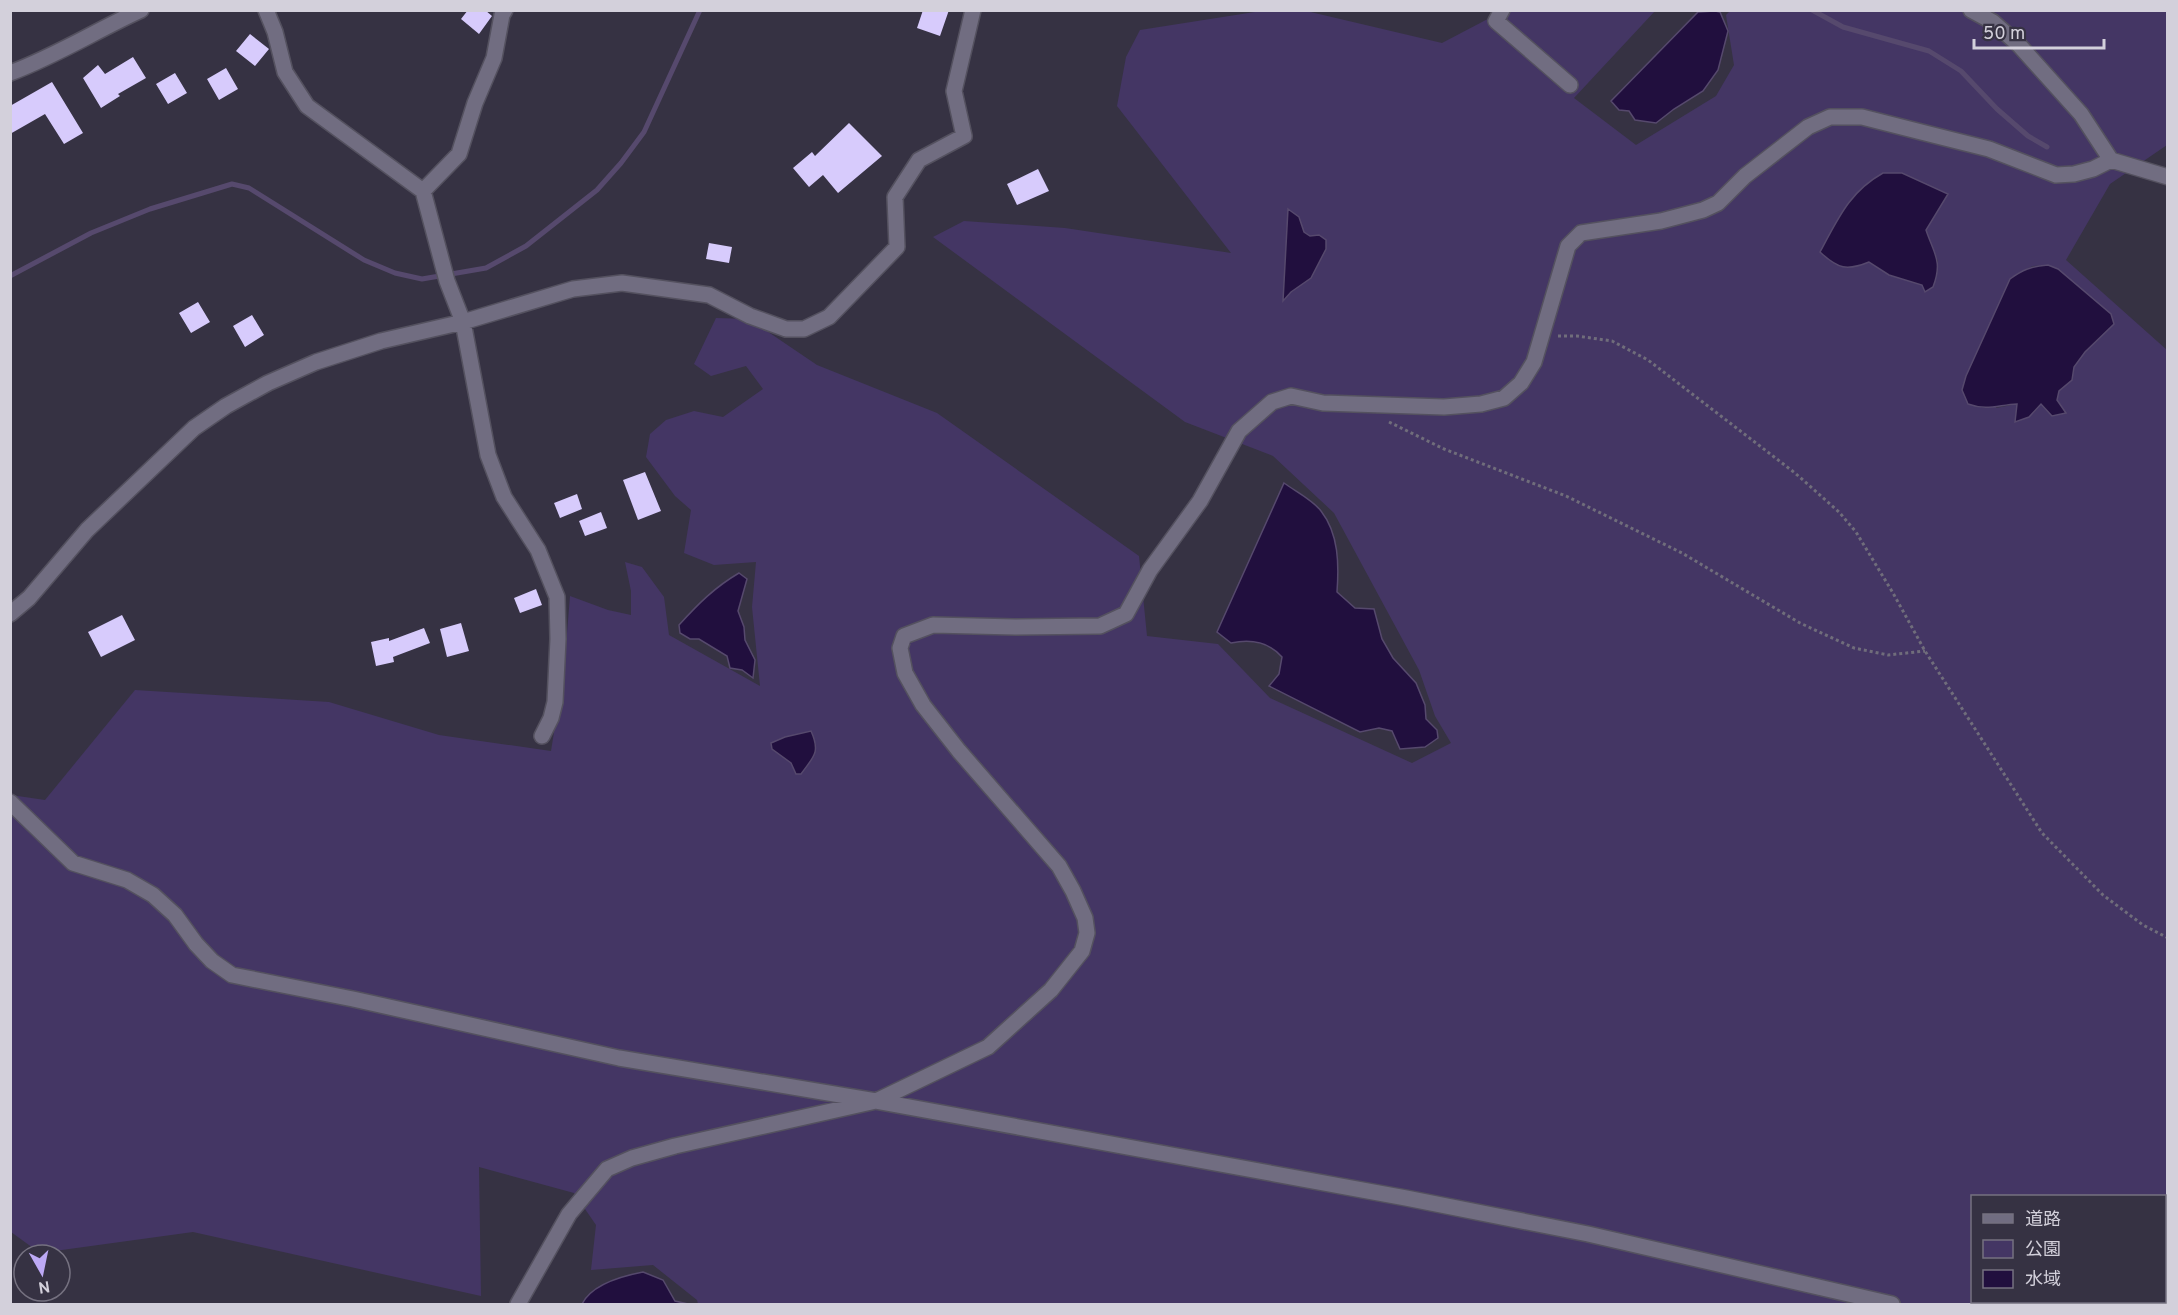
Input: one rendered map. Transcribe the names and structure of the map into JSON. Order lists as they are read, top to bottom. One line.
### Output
{"legend":["道路","公園","水域"],"scale_bar":"50 m","north":"bottom"}
